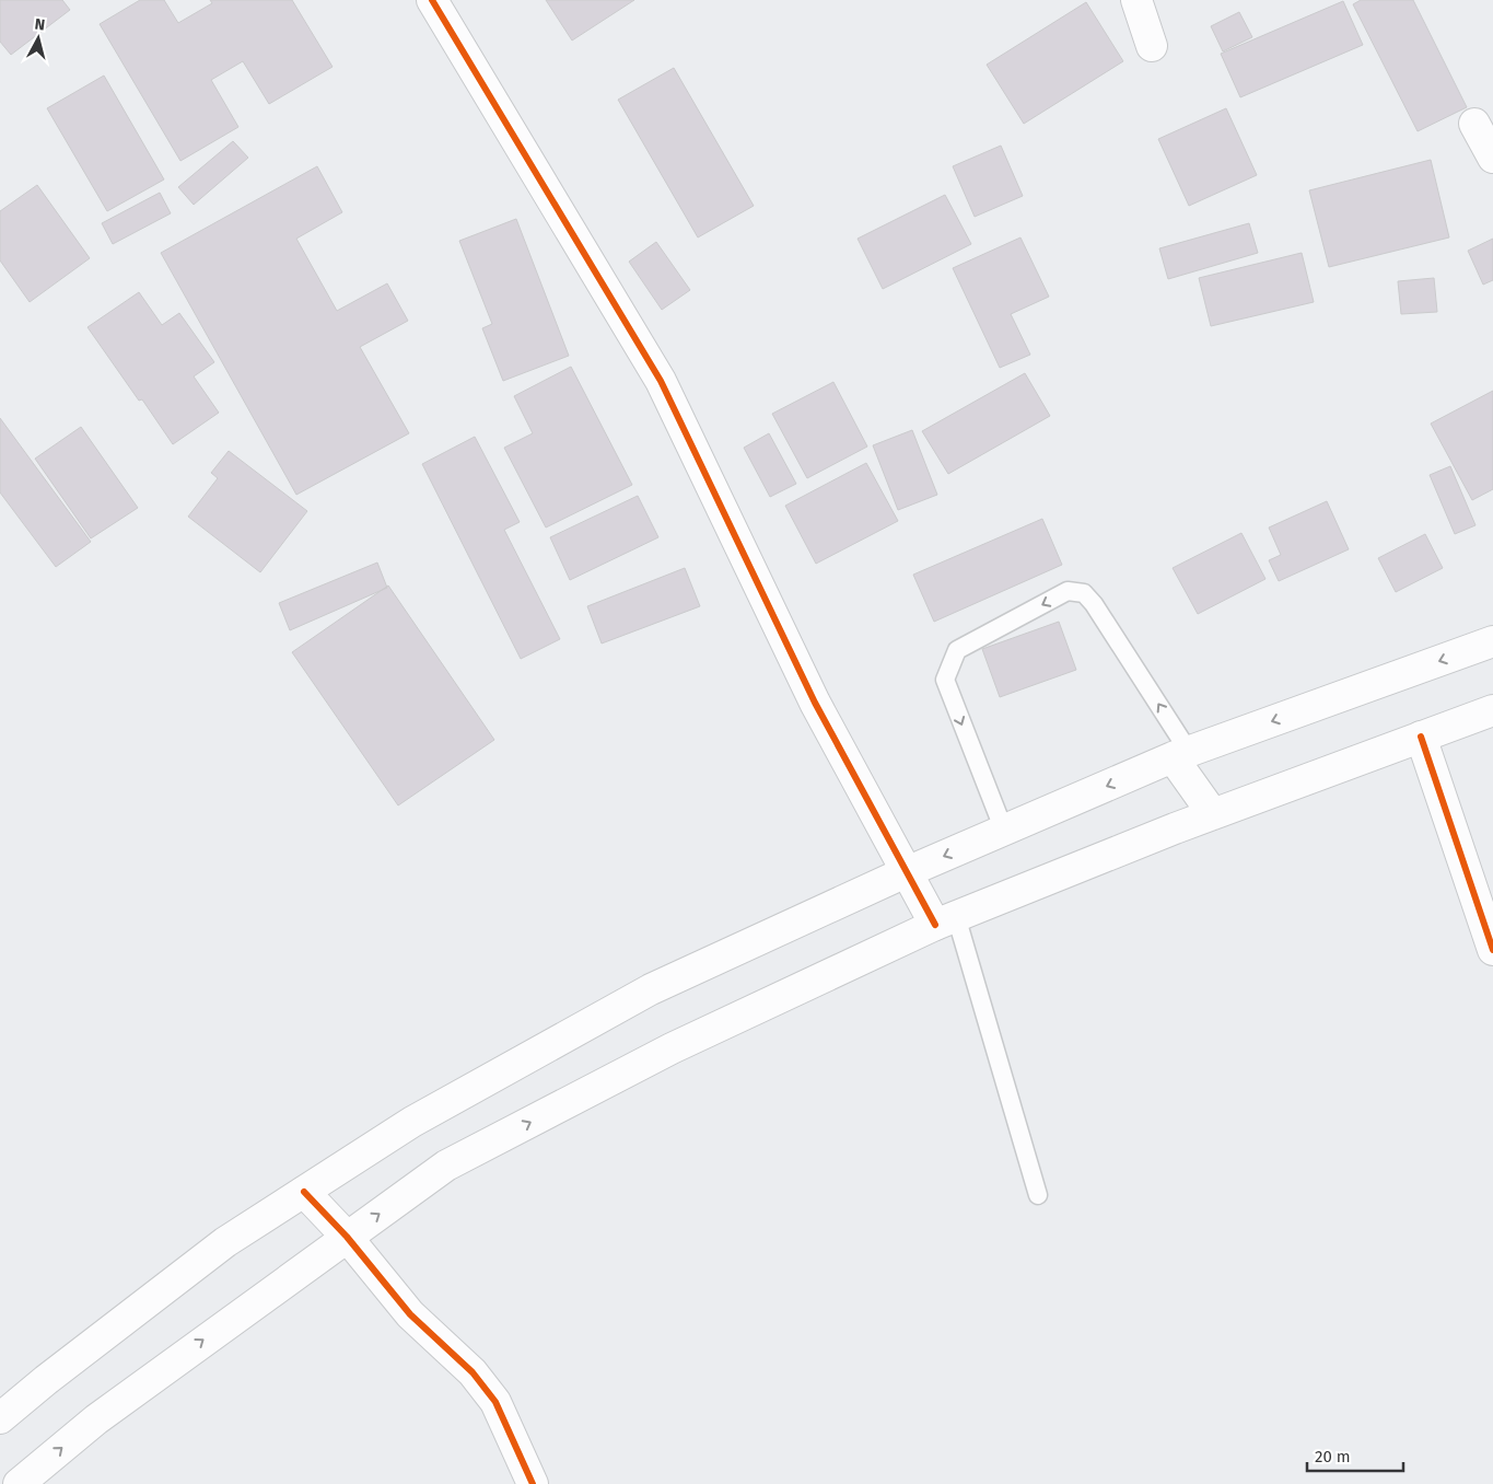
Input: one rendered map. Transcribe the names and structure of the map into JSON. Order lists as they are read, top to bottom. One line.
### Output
{"scale_bar":"20 m","north":"top"}
